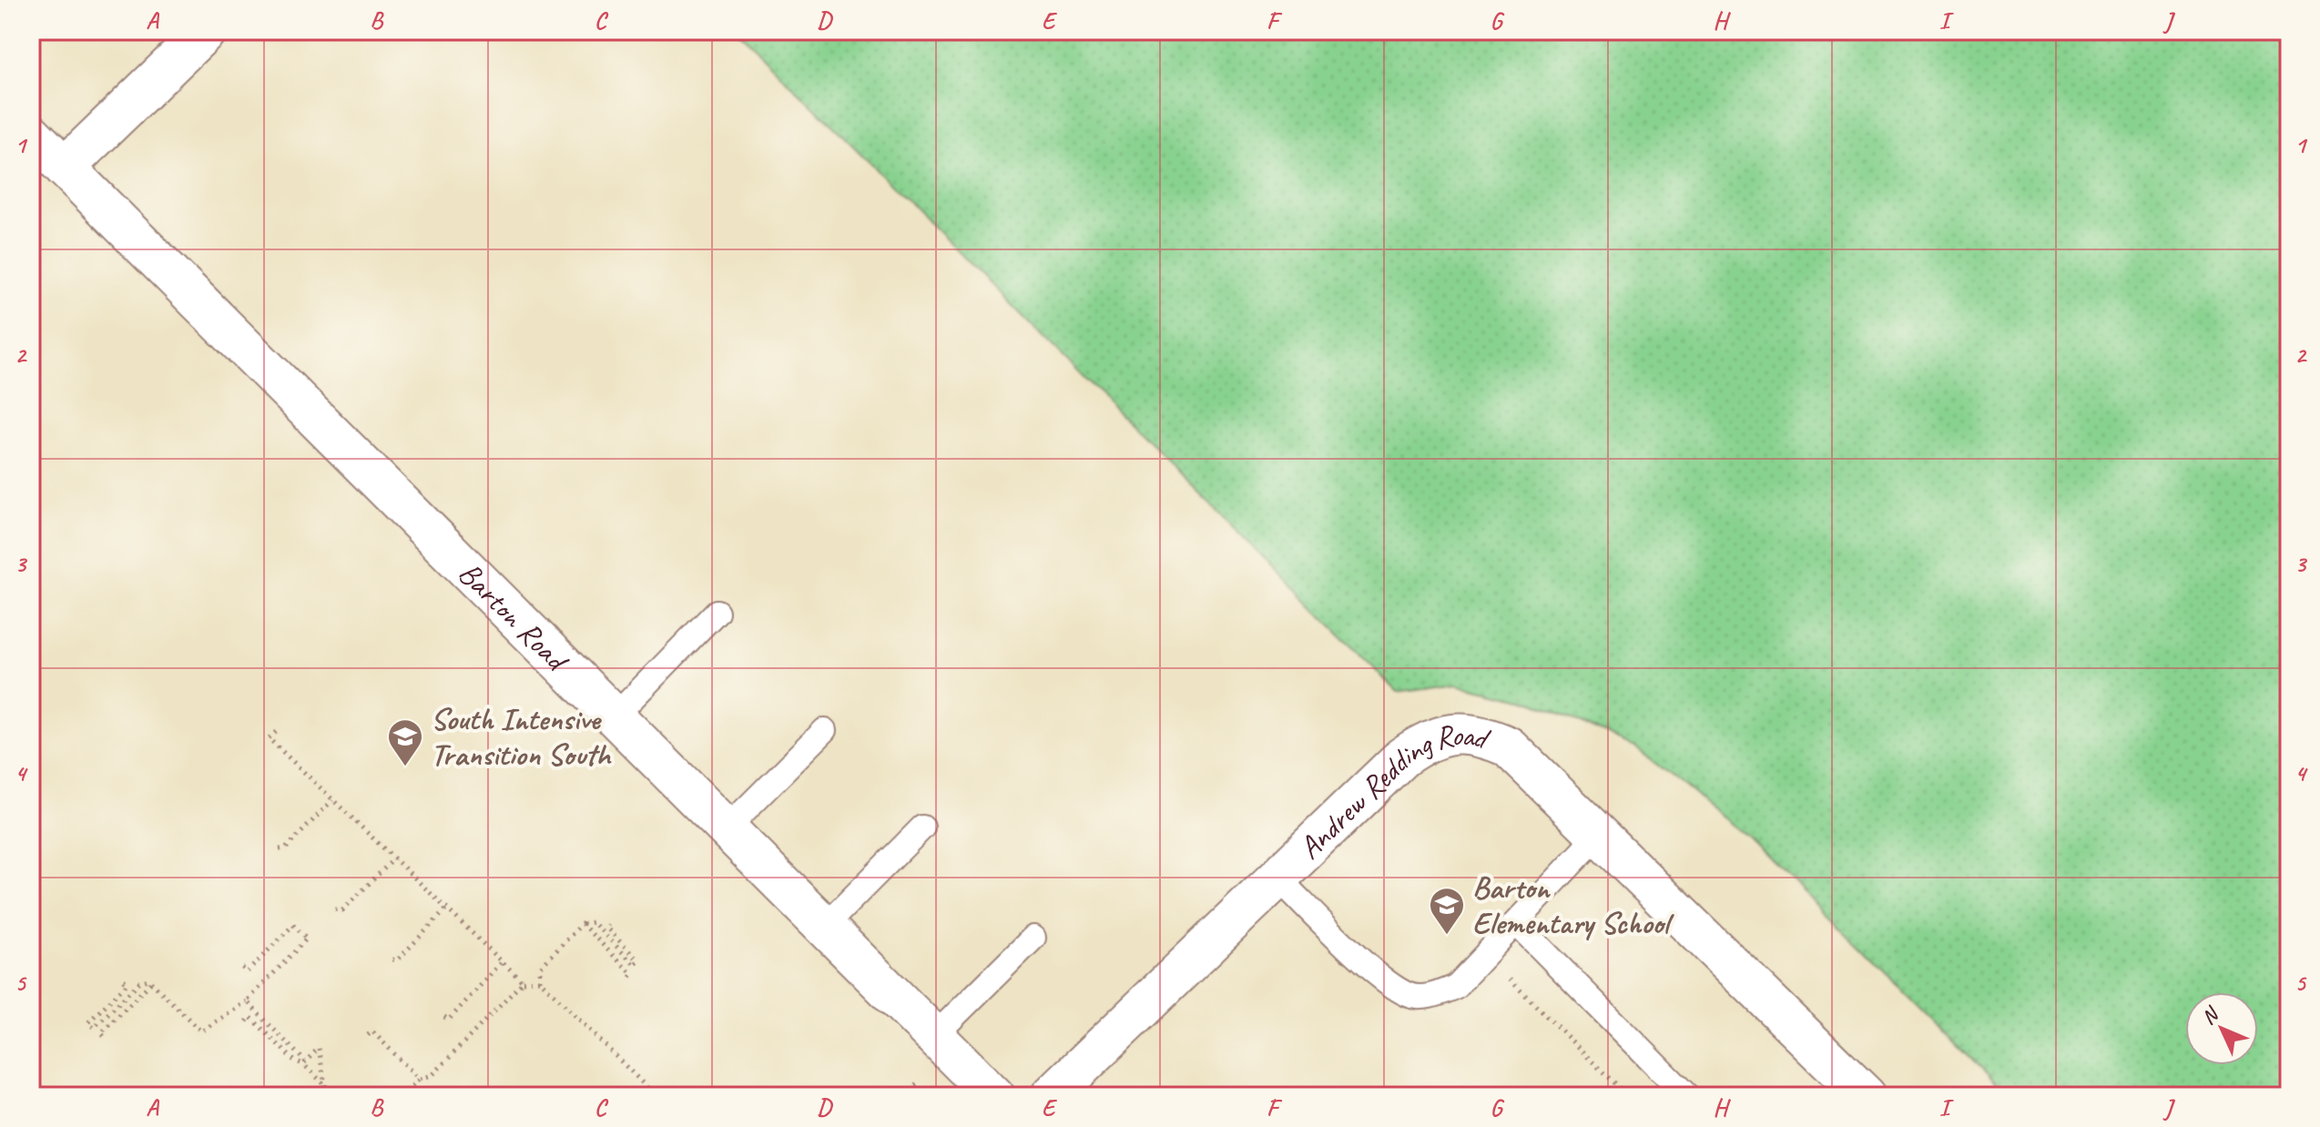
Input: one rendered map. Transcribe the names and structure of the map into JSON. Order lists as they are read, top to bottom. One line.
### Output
{"streets":{"street":["Barton Road","Andrew Redding Road"]},"places":{"school or university":["South Intensive Transition South","Barton Elementary School"]},"north":"top left","grid":{"columns":["A","B","C","D","E","F","G","H","I","J"],"rows":["1","2","3","4","5"]}}
